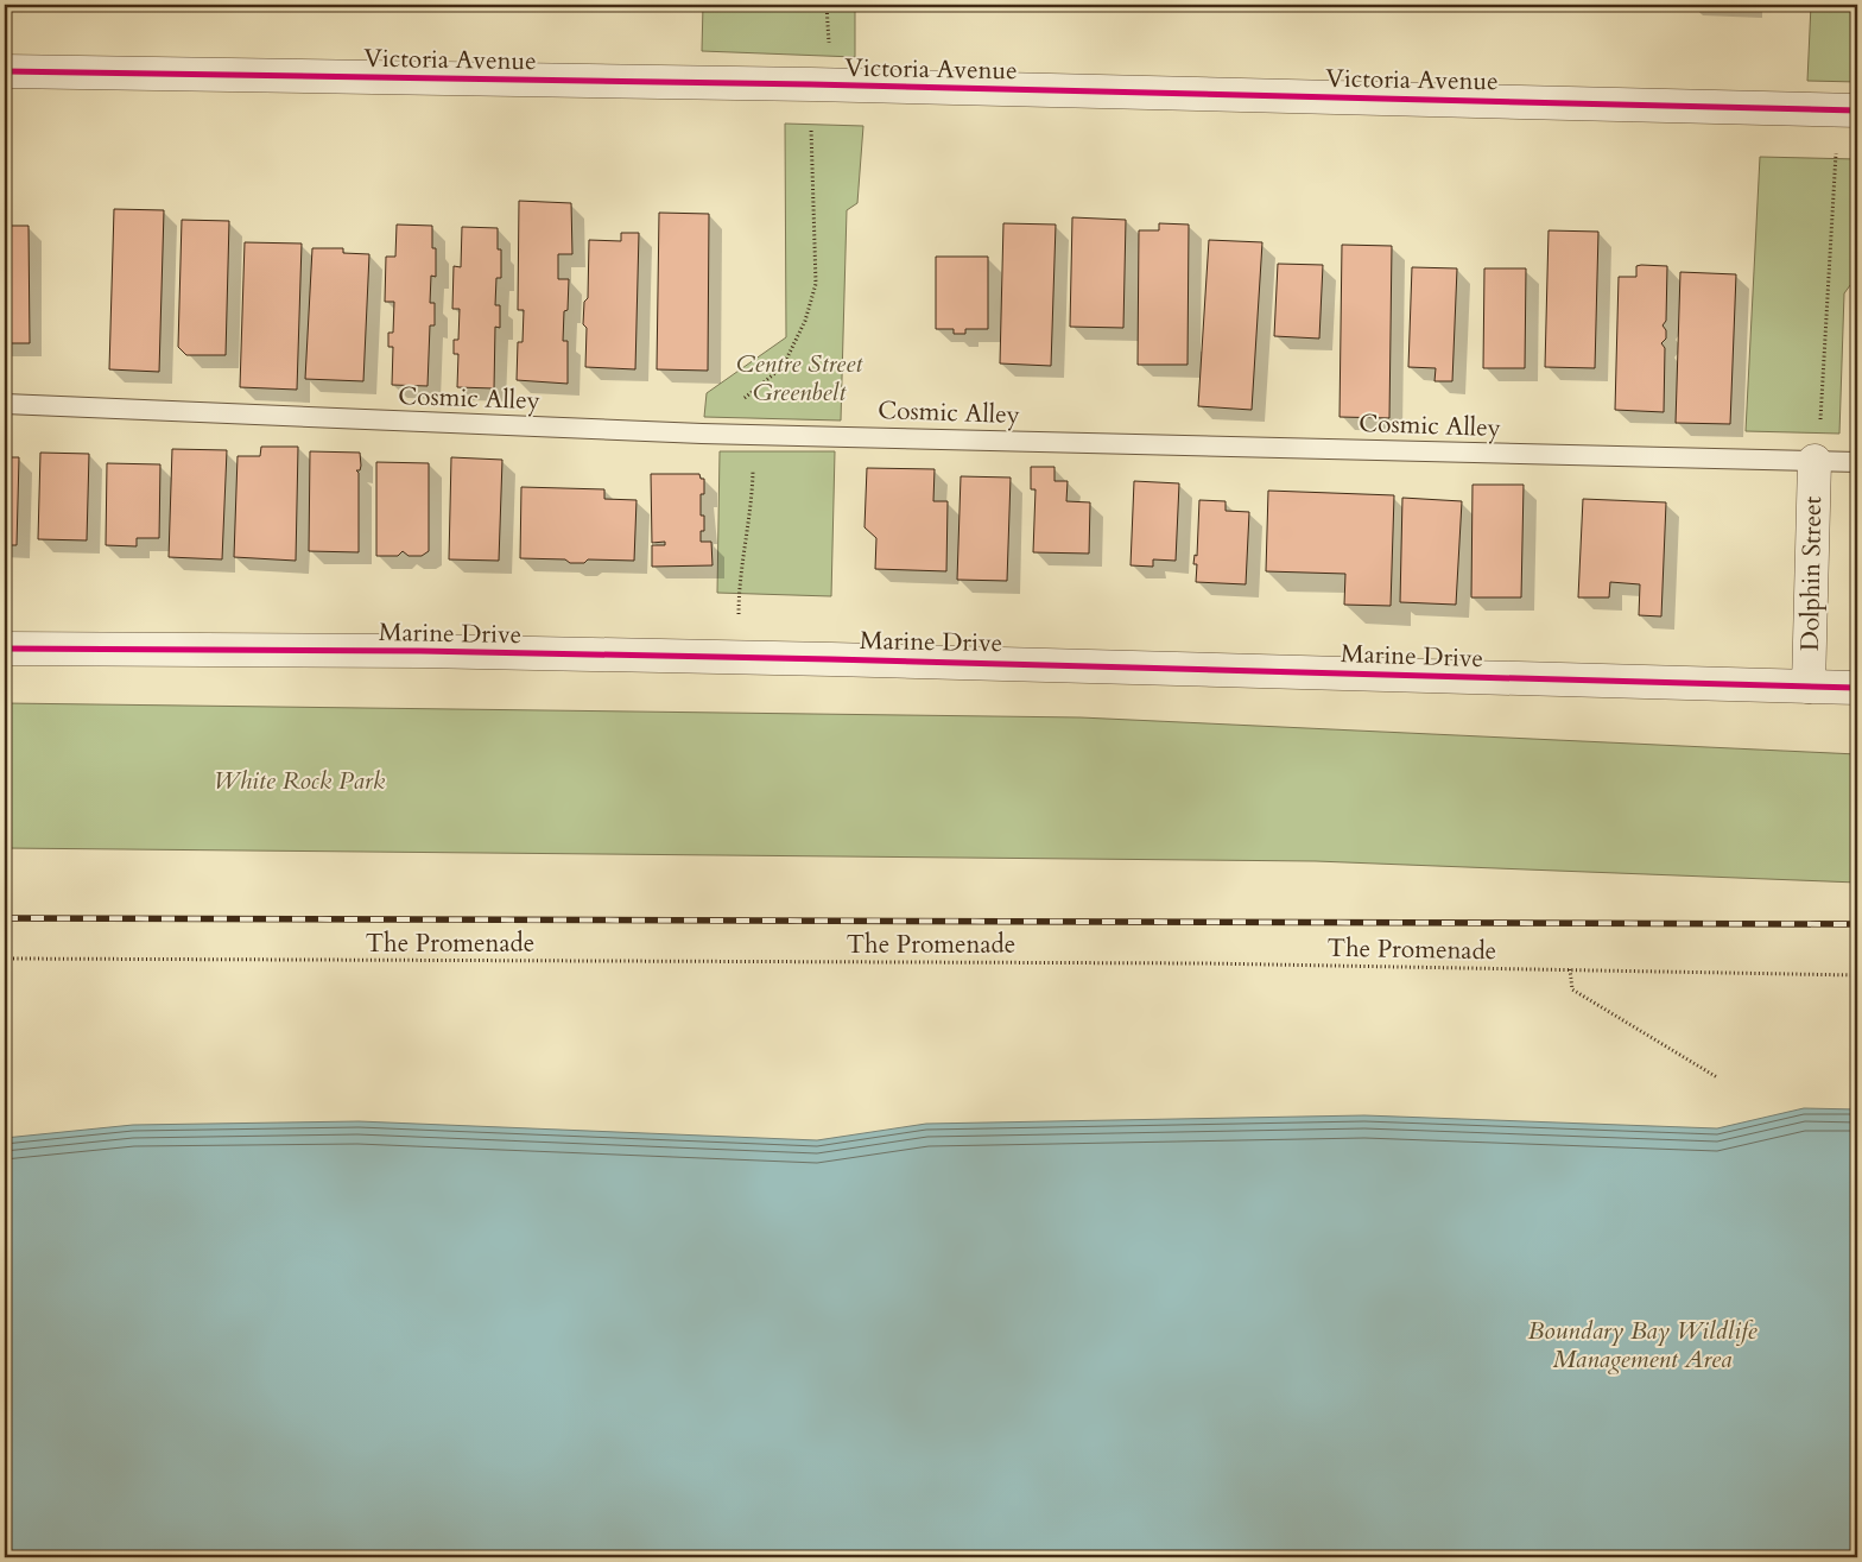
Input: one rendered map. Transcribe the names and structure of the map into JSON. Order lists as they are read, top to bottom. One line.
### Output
{"streets":{"street":["Victoria Avenue","Dolphin Street","Marine Drive"],"lane":["Cosmic Alley"],"path":["The Promenade"]},"crossings":[["Cosmic Alley","Dolphin Street"],["Dolphin Street","Marine Drive"]],"parks":["Centre Street Greenbelt","White Rock Park","Boundary Bay Wildlife Management Area"]}
